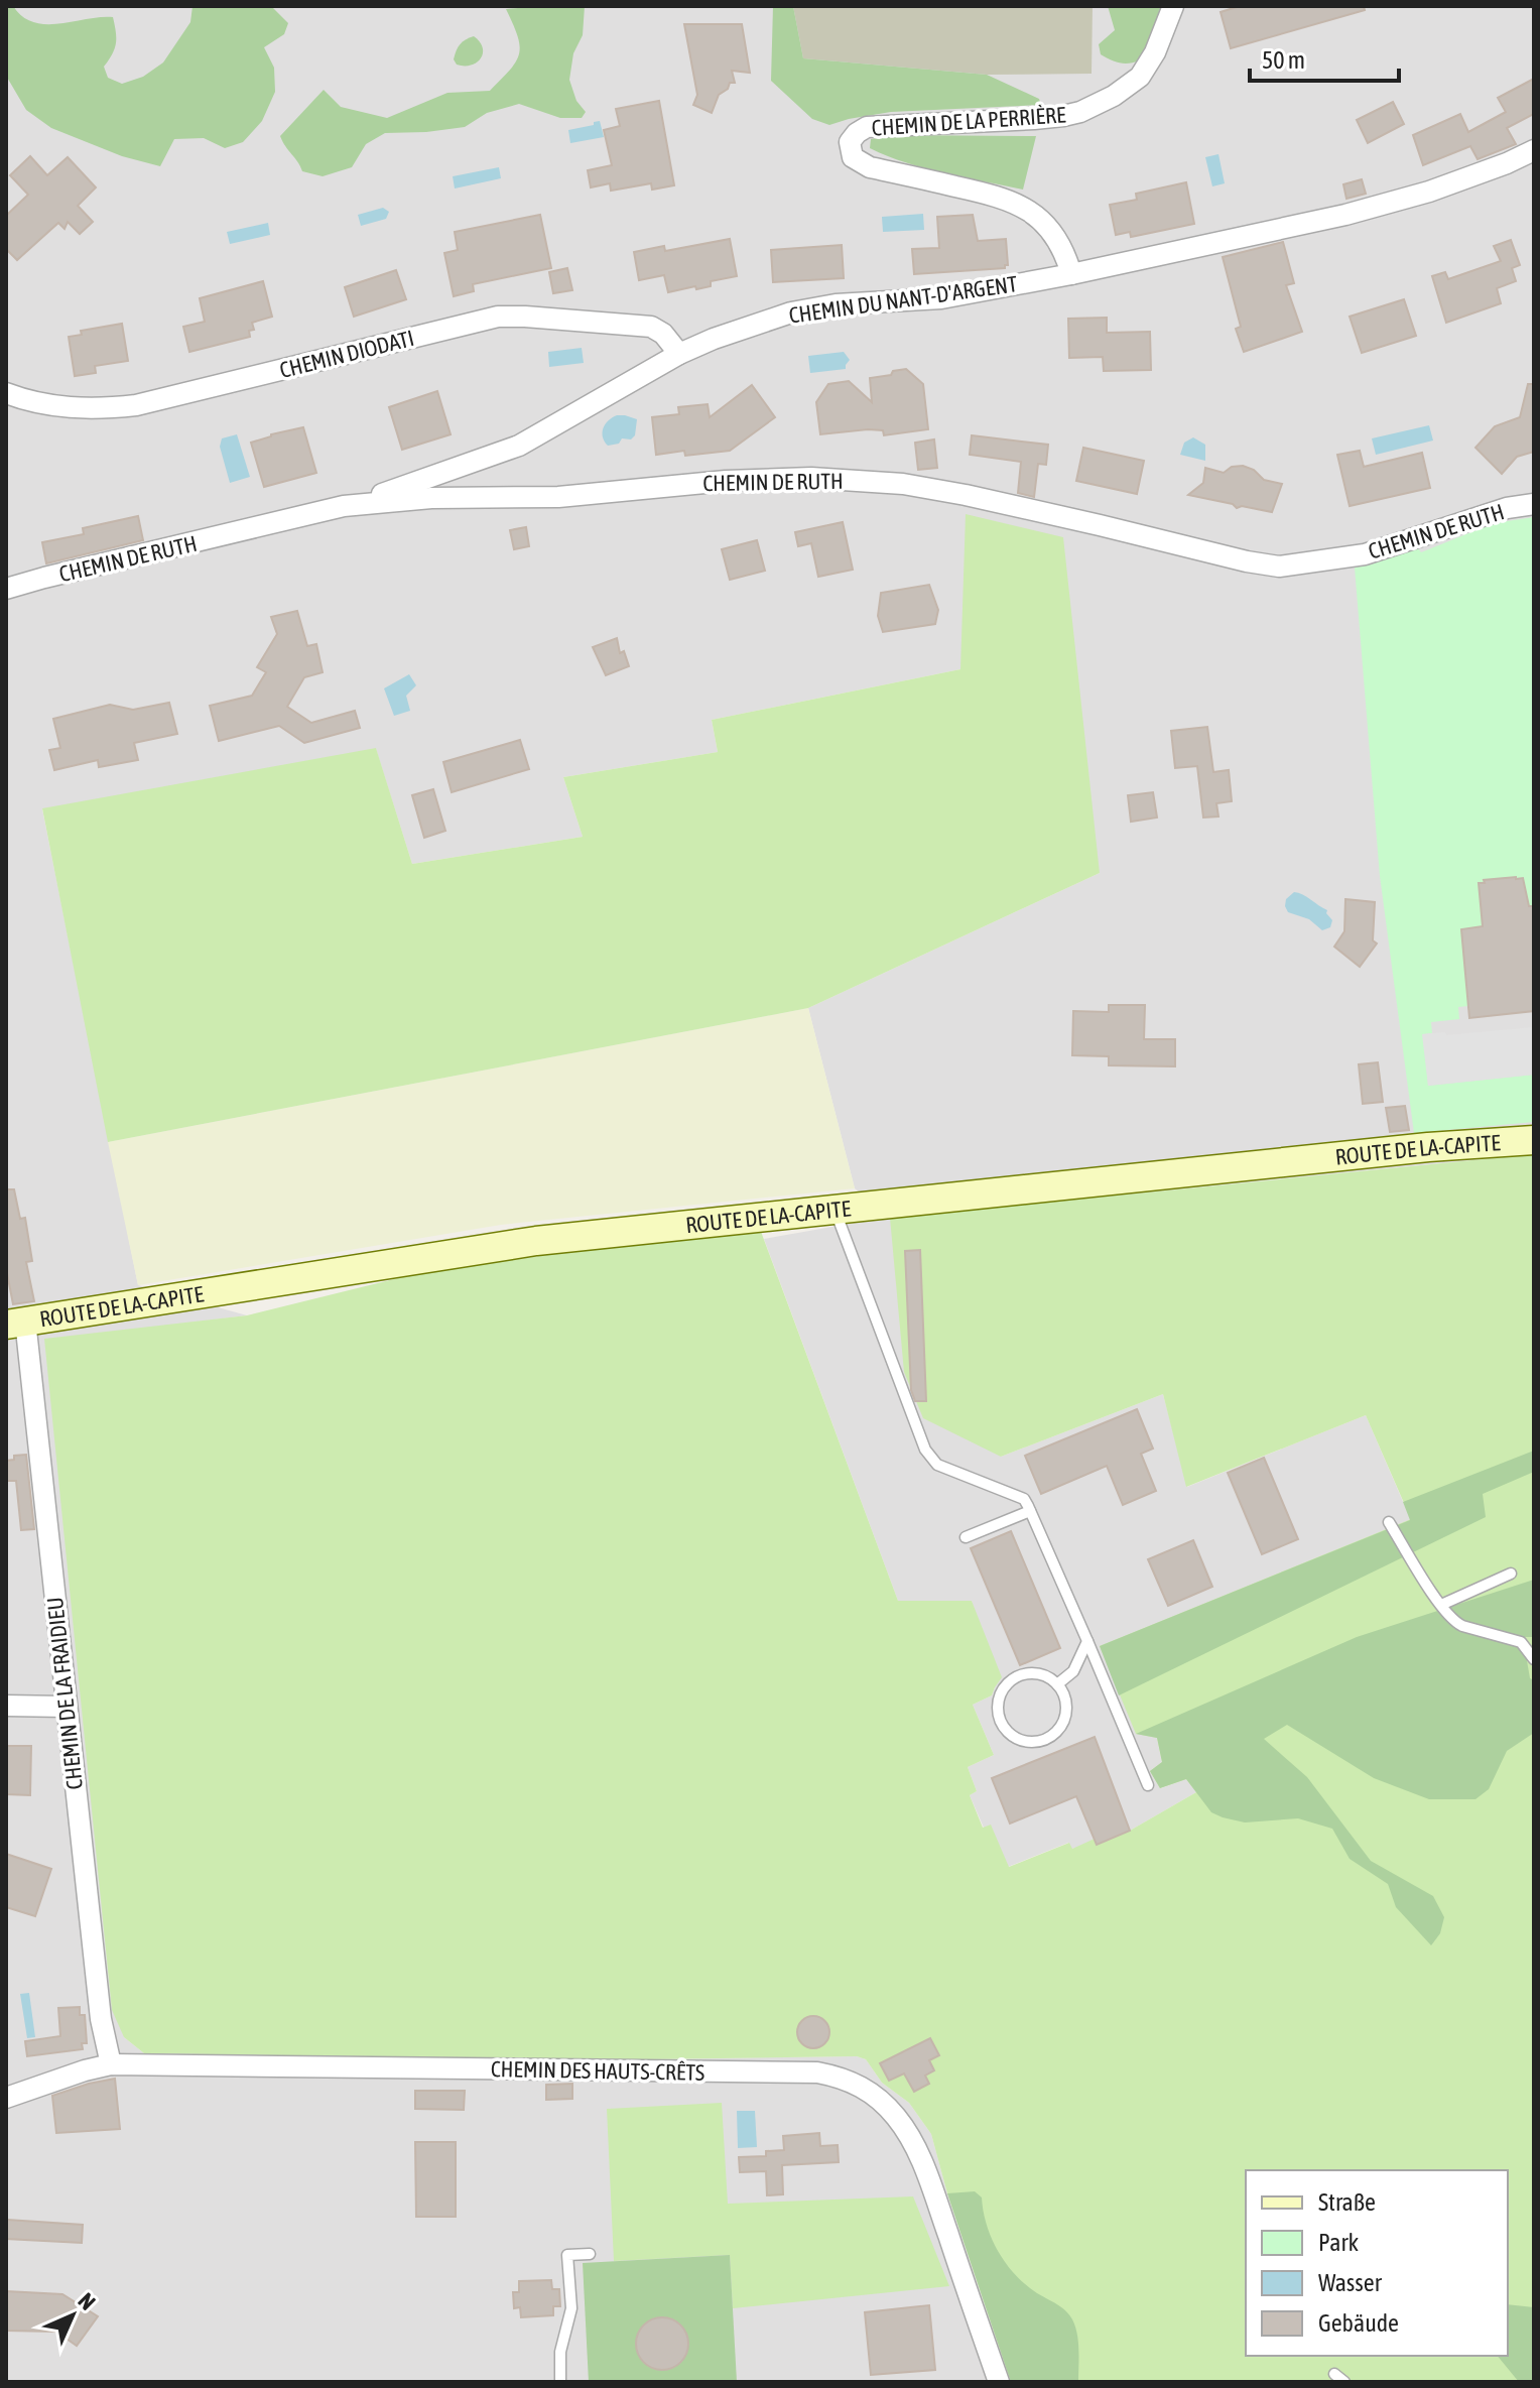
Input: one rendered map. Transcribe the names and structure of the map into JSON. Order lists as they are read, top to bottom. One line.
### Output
{"streets":{"street":["CHEMIN DE LA PERRIÈRE","CHEMIN DU NANT-D'ARGENT","CHEMIN DIODATI","CHEMIN DE RUTH","ROUTE DE LA-CAPITE","CHEMIN DE LA FRAIDIEU","CHEMIN DES HAUTS-CRÊTS"]},"crossings":[["CHEMIN DE LA PERRIÈRE","CHEMIN DU NANT-D'ARGENT"],["CHEMIN DU NANT-D'ARGENT","CHEMIN DIODATI"],["CHEMIN DU NANT-D'ARGENT","CHEMIN DE RUTH"],["ROUTE DE LA-CAPITE","CHEMIN DE LA FRAIDIEU"],["CHEMIN DE LA FRAIDIEU","CHEMIN DES HAUTS-CRÊTS"]],"legend":["Straße","Park","Wasser","Gebäude"],"scale_bar":"50 m","north":"top right"}
